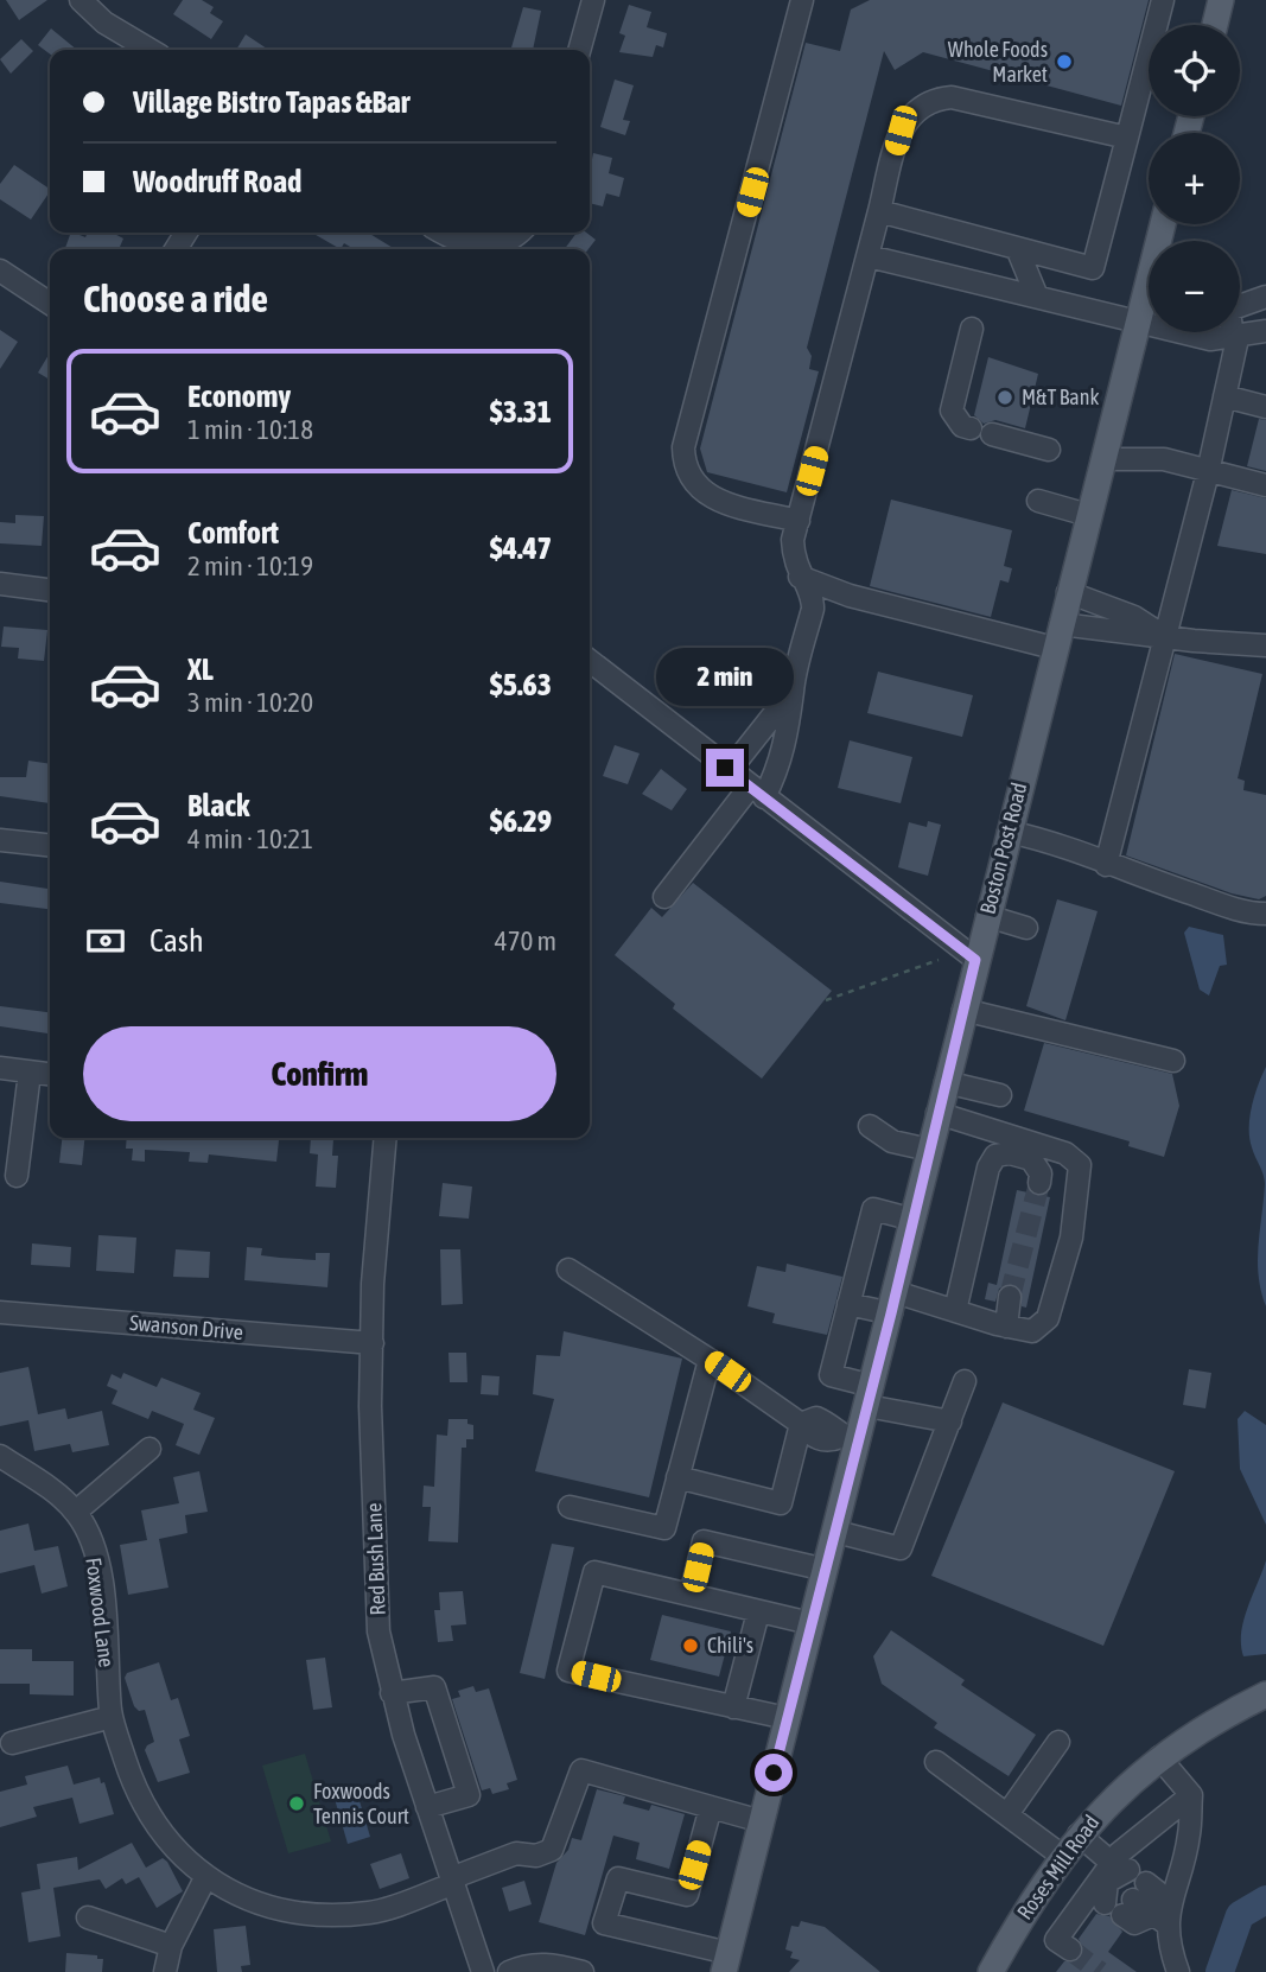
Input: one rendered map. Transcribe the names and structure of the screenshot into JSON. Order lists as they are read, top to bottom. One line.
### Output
{"streets":{"main road":["Boston Post Road","Roses Mill Road"],"street":["Swanson Drive","Red Bush Lane","Foxwood Lane"]},"crossings":[["Swanson Drive","Red Bush Lane"],["Red Bush Lane","Foxwood Lane"]],"places":["Whole Foods Market","M&T Bank","Chili's","Foxwoods Tennis Court"],"page":{"map_buttons":["+","−"],"banner":["Village Bistro Tapas &Bar","Woodruff Road"],"heading":"Choose a ride","list":[{"name":"Economy","note":"1 min · 10:18","value":"$3.31"},{"name":"Comfort","note":"2 min · 10:19","value":"$4.47"},{"name":"XL","note":"3 min · 10:20","value":"$5.63"},{"name":"Black","note":"4 min · 10:21","value":"$6.29"}],"bubble":"2 min","pay":["Cash","470 m"],"buttons":"Confirm"}}
